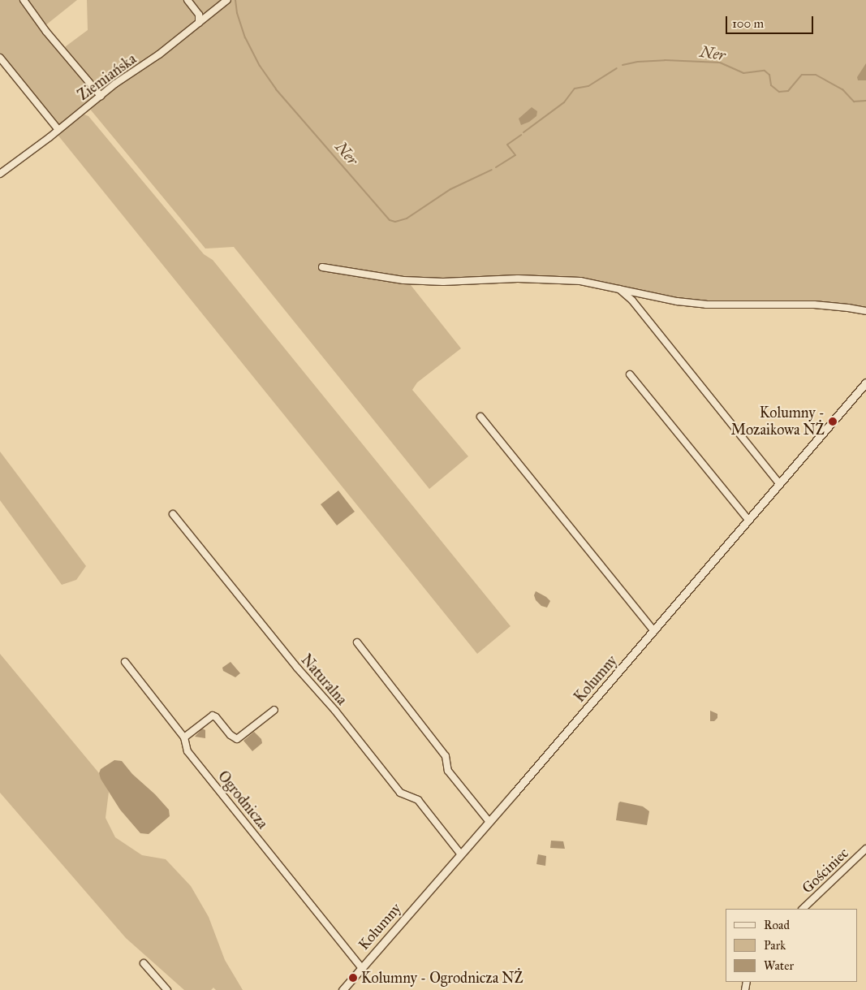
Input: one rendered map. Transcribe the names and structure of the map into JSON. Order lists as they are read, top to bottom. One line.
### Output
{"streets":{"street":["Ziemiańska","Kolumny","Naturalna","Ogrodnicza","Gościniec"]},"crossings":[["Kolumny","Naturalna"],["Kolumny","Ogrodnicza"]],"water":["Ner"],"places":["Kolumny - Mozaikowa NŻ","Kolumny - Ogrodnicza NŻ"],"legend":["Road","Park","Water"],"scale_bar":"100 m"}
